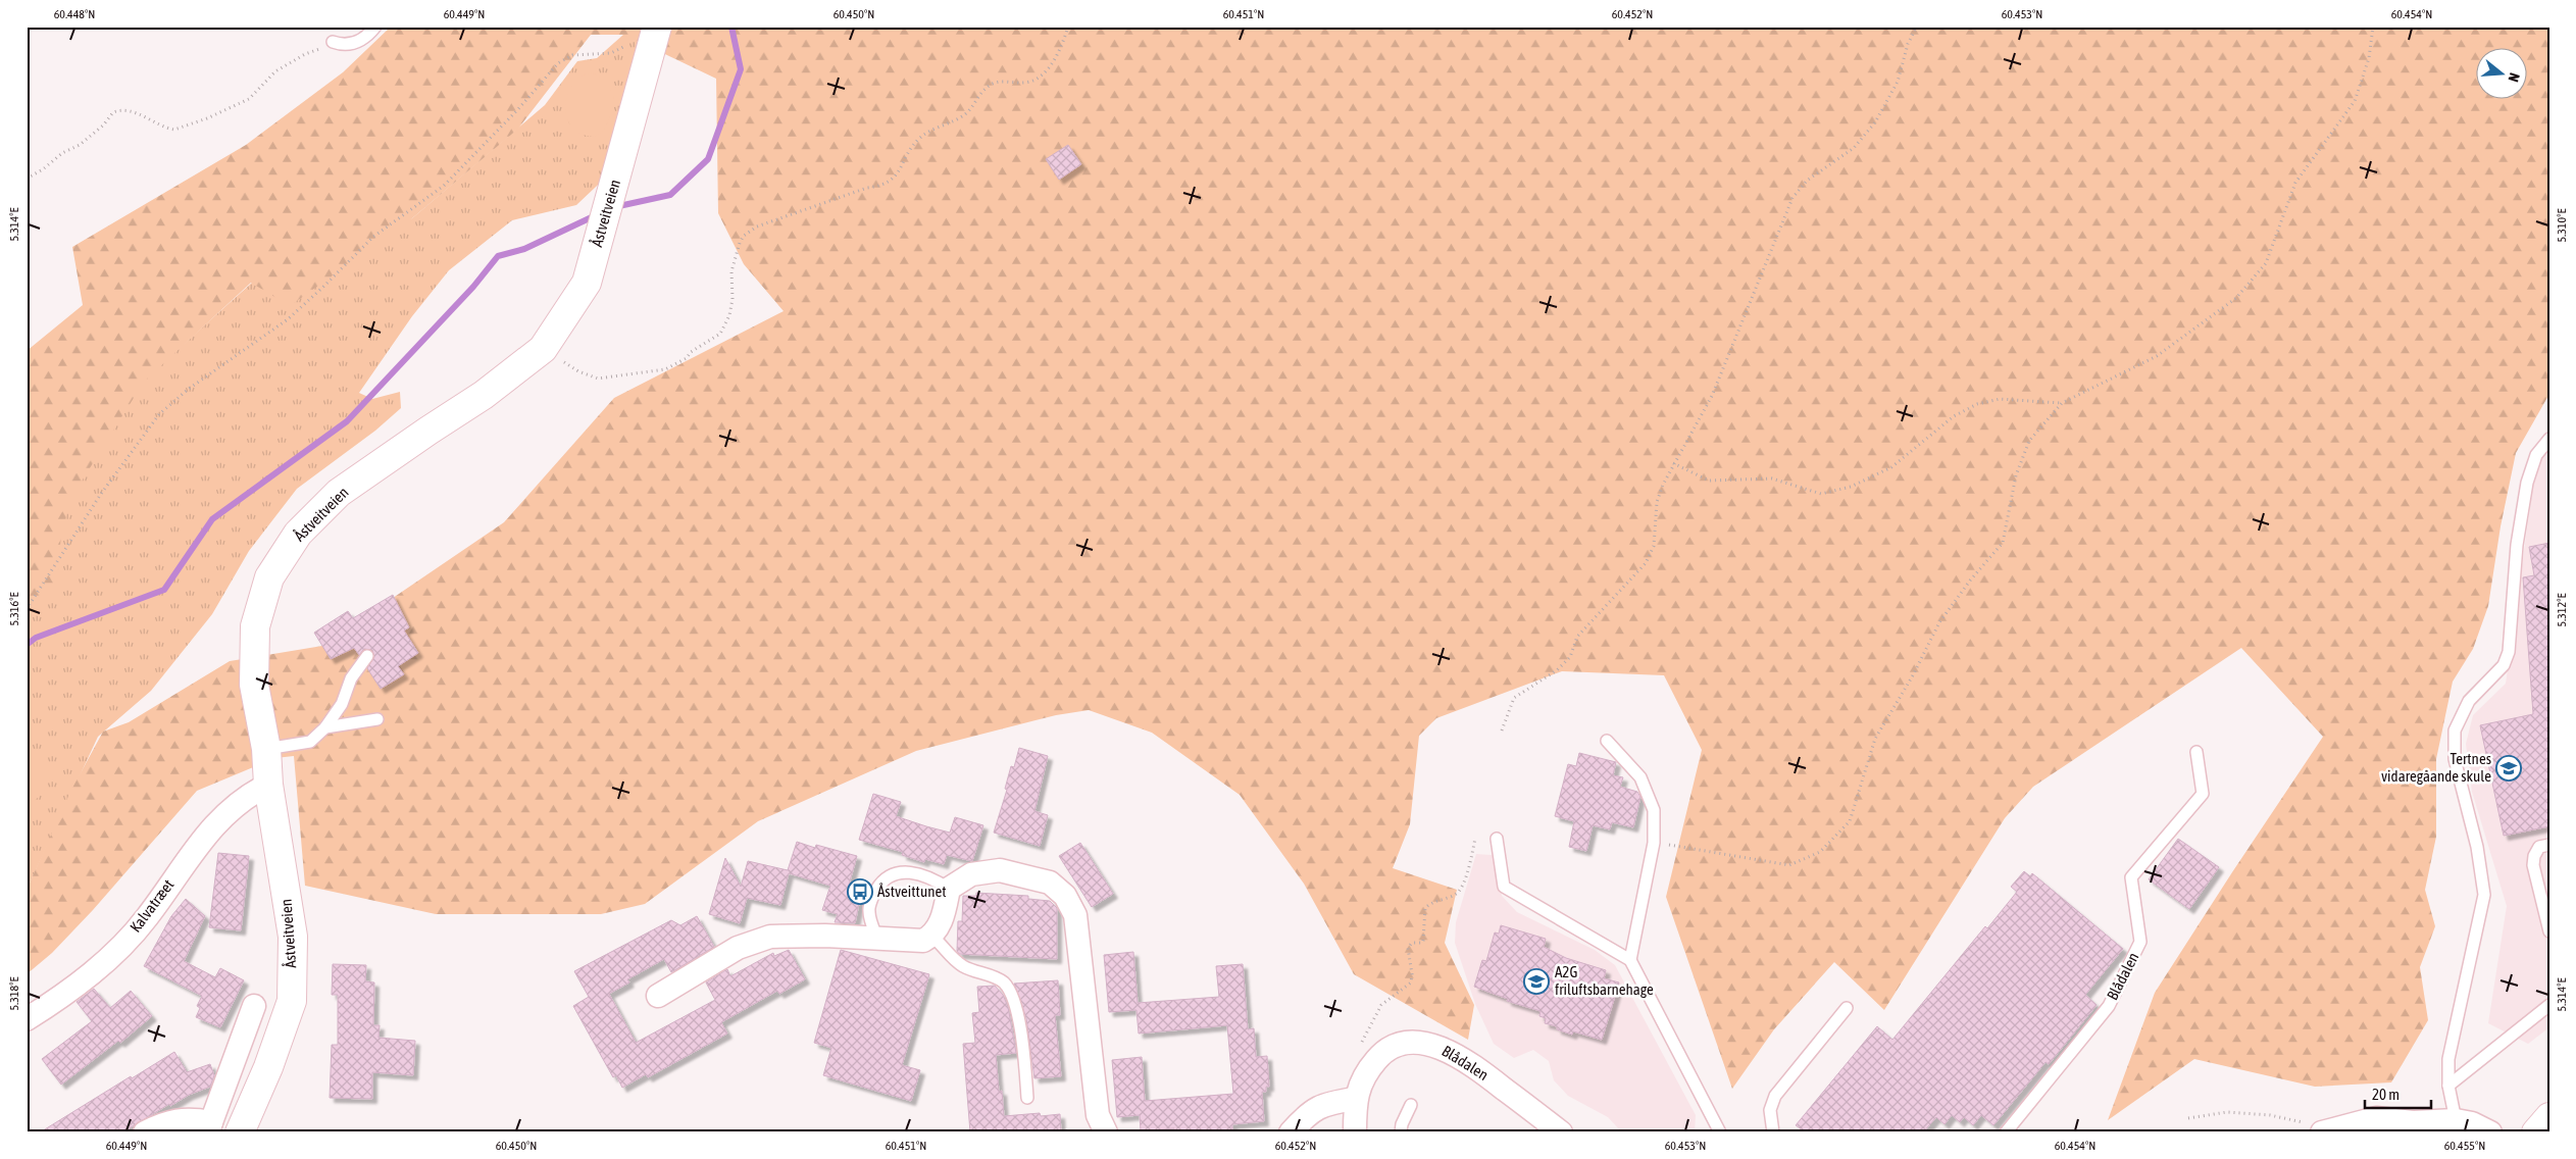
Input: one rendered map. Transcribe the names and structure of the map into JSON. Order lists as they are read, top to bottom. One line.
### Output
{"streets":{"street":["Åstveitveien","Kalvatræet","Blådalen"]},"crossings":[["Åstveitveien","Kalvatræet"]],"places":{"school or university":["Tertnes vidaregåande skule","A2G friluftsbarnehage"],"bus stop":["Åstveittunet"]},"scale_bar":"20 m","north":"right","coordinates":["60.448°N","60.449°N","60.450°N","60.451°N","60.452°N","60.453°N","60.454°N","5.314°E","5.310°E","5.316°E","5.312°E","5.318°E","60.455°N"]}
